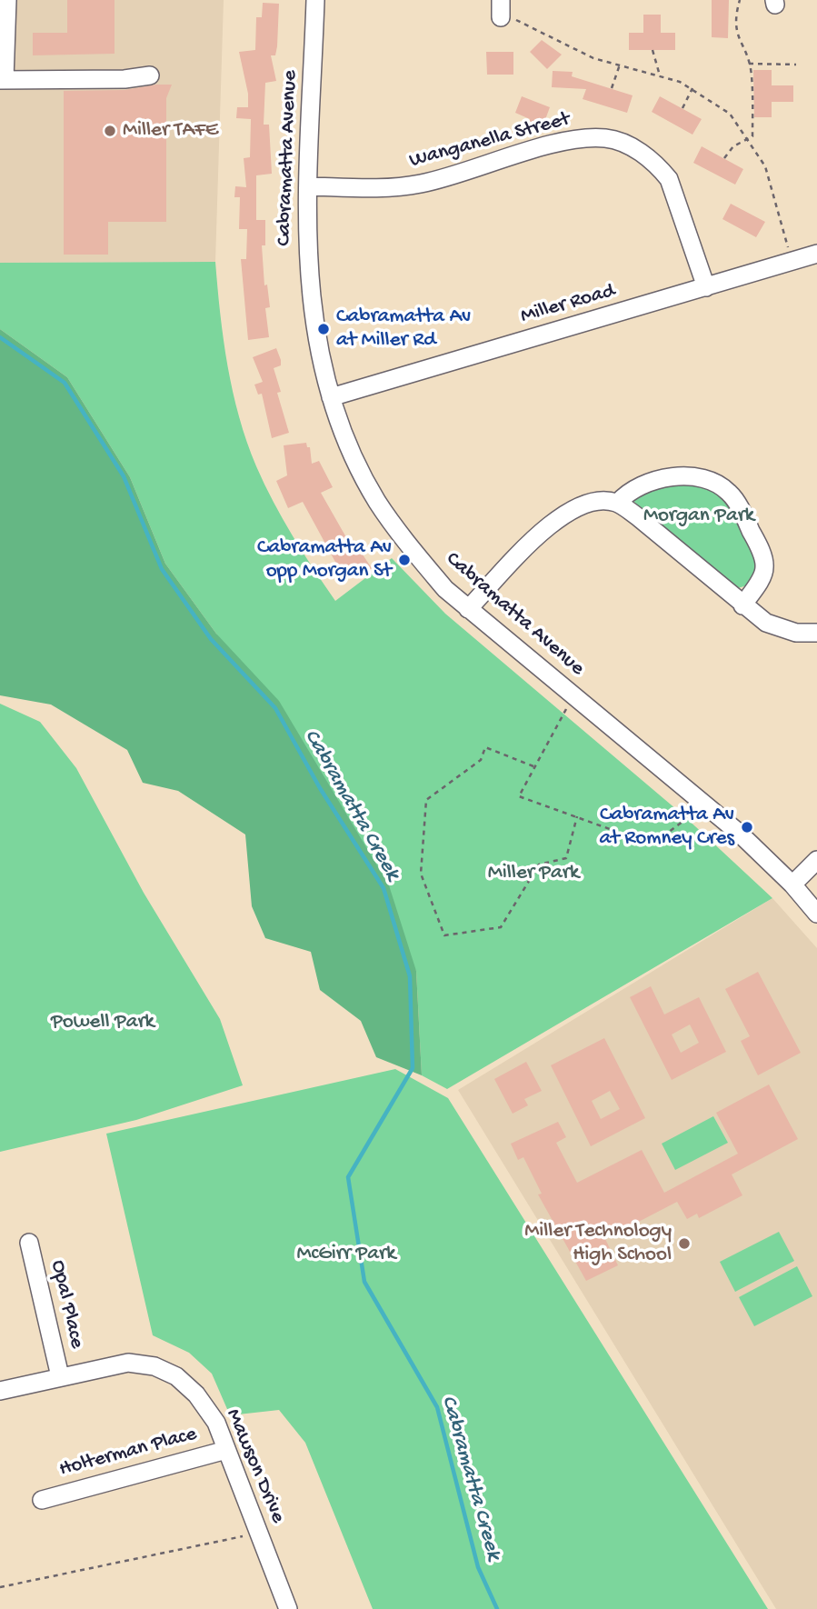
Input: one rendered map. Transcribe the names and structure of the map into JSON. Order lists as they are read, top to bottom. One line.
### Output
{"streets":{"street":["Wanganella Street","Cabramatta Avenue","Miller Road","Opal Place","Holterman Place","Mawson Drive"]},"crossings":[["Wanganella Street","Cabramatta Avenue"],["Wanganella Street","Miller Road"],["Cabramatta Avenue","Miller Road"],["Opal Place","Mawson Drive"],["Holterman Place","Mawson Drive"]],"water":["Cabramatta Creek"],"parks":["Morgan Park","Miller Park","Powell Park","McGirr Park"],"places":["Miller TAFE","Cabramatta Av at Miller Rd","Cabramatta Av opp Morgan St","Cabramatta Av at Romney Cres","Miller Technology High School"]}
